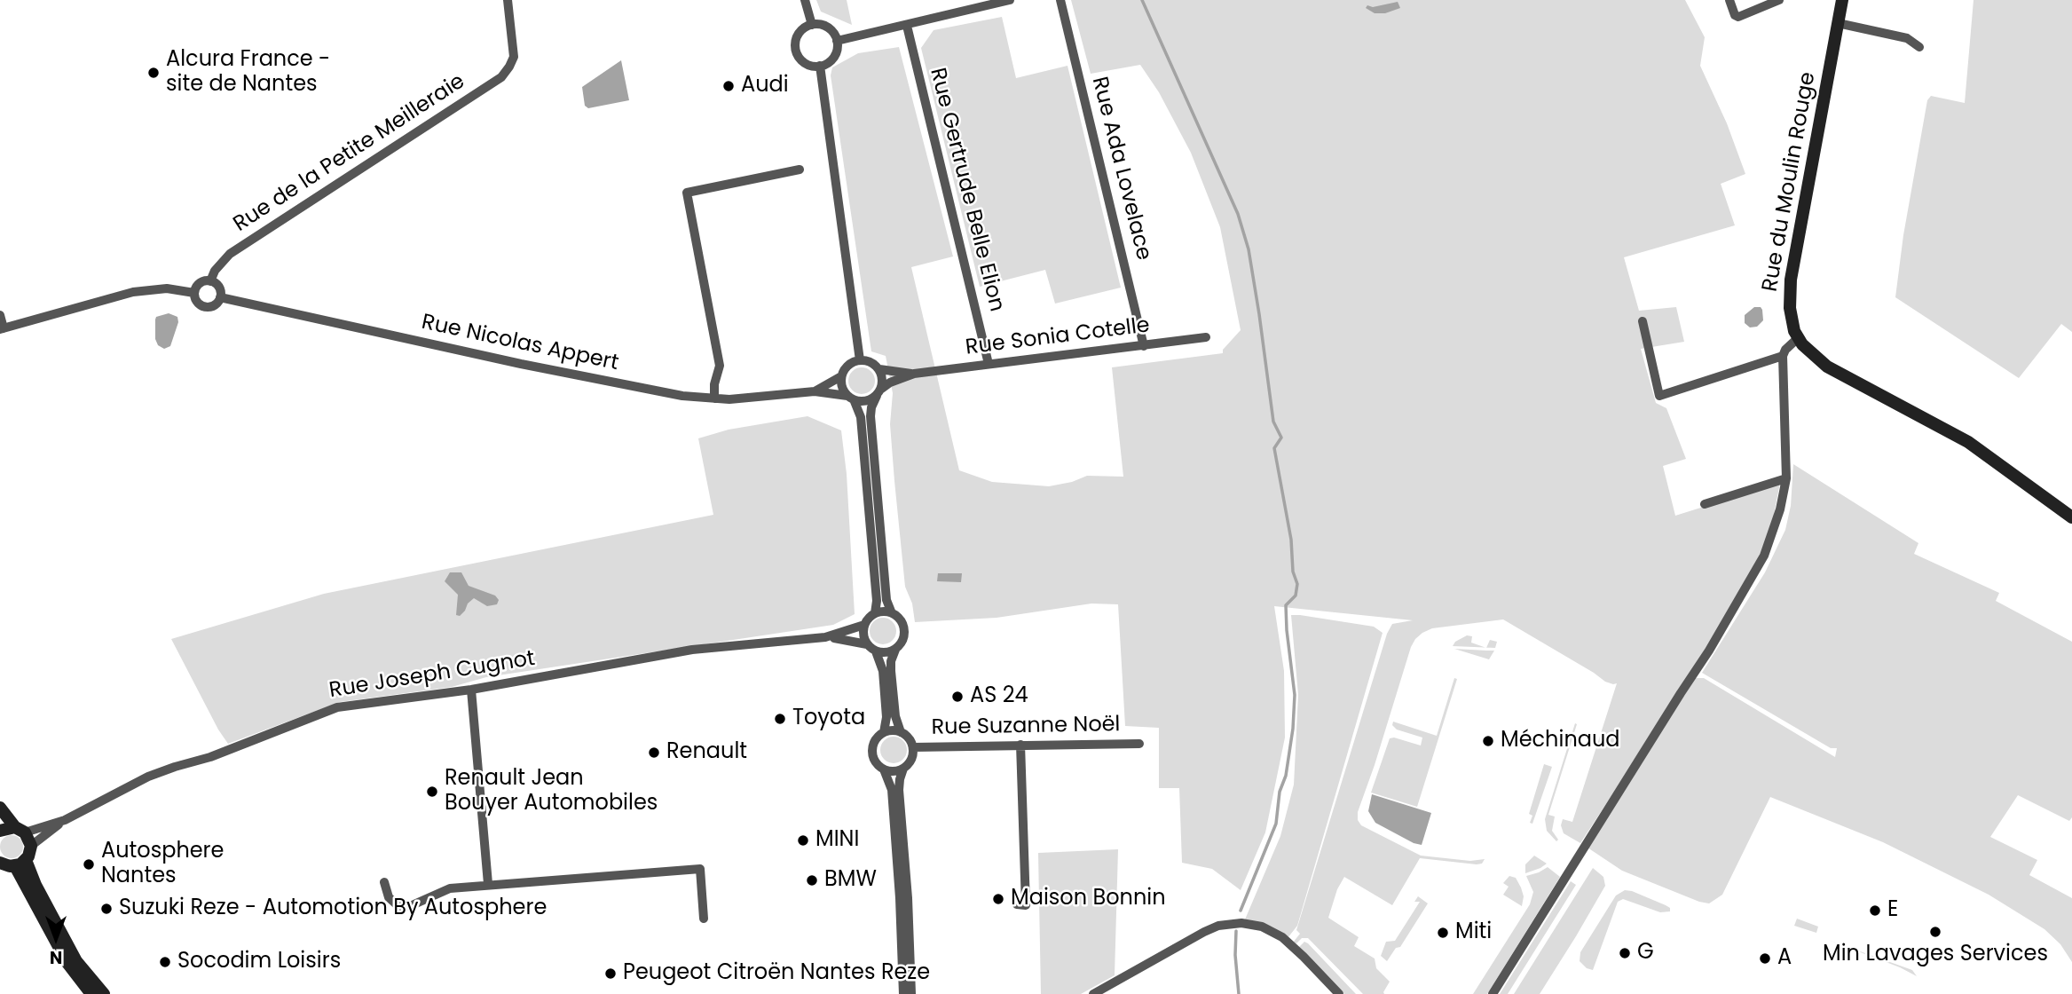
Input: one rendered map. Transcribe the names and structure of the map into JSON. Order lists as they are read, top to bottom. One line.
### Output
{"streets":{"street":["Rue de la Petite Meilleraie","Rue Ada Lovelace","Rue du Moulin Rouge","Rue Gertrude Belle Elion","Rue Sonia Cotelle","Rue Nicolas Appert","Rue Joseph Cugnot","Rue Suzanne Noël"]},"crossings":[["Rue de la Petite Meilleraie","Rue Nicolas Appert"],["Rue Ada Lovelace","Rue Sonia Cotelle"],["Rue Gertrude Belle Elion","Rue Sonia Cotelle"]],"places":["Alcura France - site de Nantes","Audi","AS 24","Toyota","Méchinaud","Renault","Renault Jean Bouyer Automobiles","MINI","Autosphere Nantes","BMW","Maison Bonnin","Suzuki Reze - Automotion By Autosphere","E","Min Lavages Services","Miti","G","A","Socodim Loisirs","Peugeot Citroën Nantes Reze"],"north":"bottom"}
